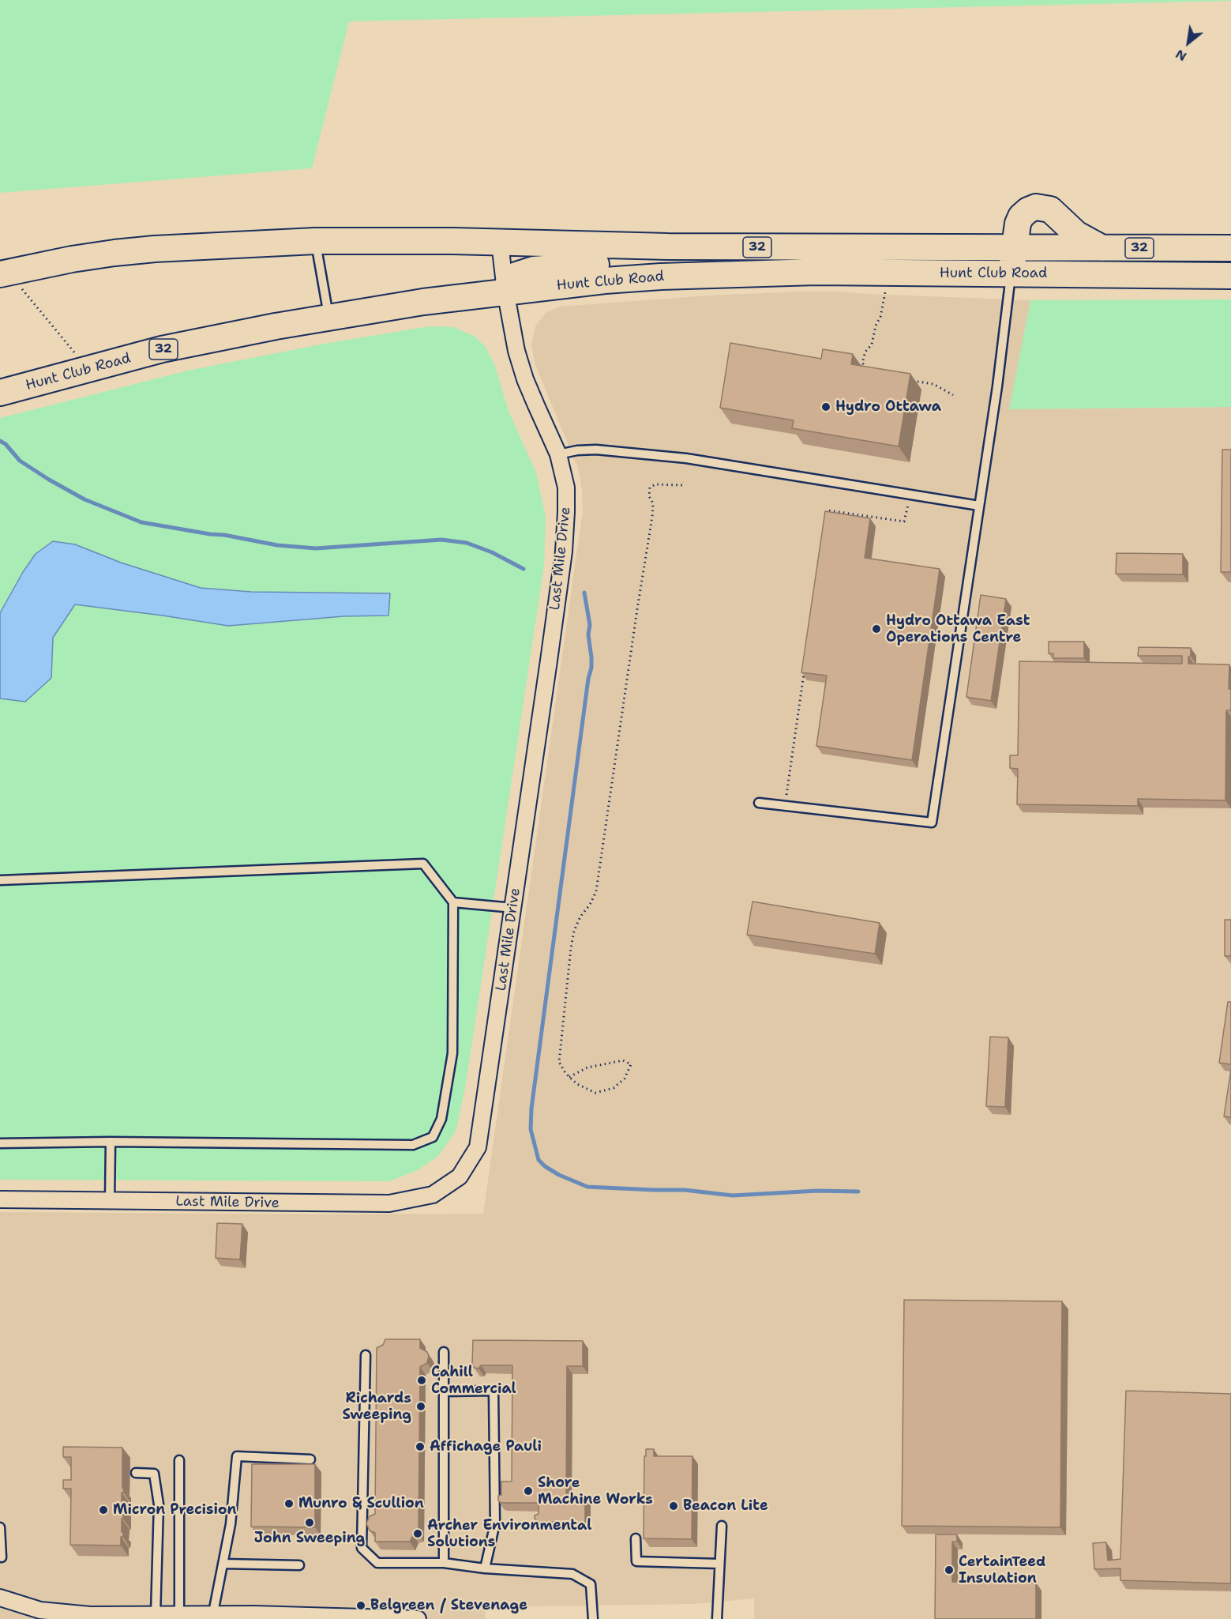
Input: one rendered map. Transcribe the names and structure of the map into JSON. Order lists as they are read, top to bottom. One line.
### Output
{"streets":{"main road":["32","Hunt Club Road"],"street":["Last Mile Drive"]},"crossings":[["Hunt Club Road","Last Mile Drive"]],"places":["Hydro Ottawa","Hydro Ottawa East Operations Centre","Cahill Commercial","Richards Sweeping","Affichage Pauli","Shore Machine Works","Munro & Scullion","Beacon Lite","Micron Precision","John Sweeping","Archer Environmental Solutions","CertainTeed Insulation","Belgreen / Stevenage"],"north":"bottom left"}
